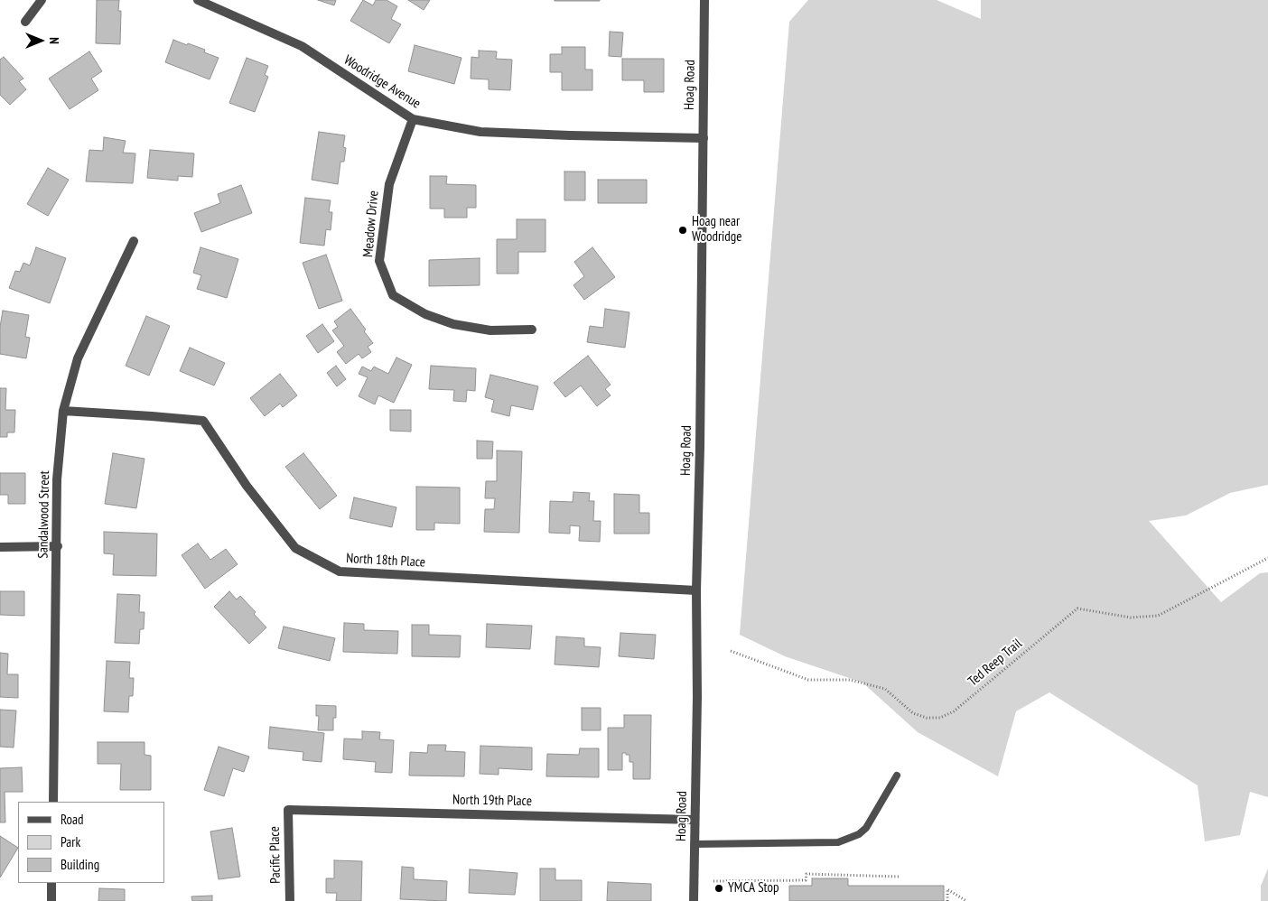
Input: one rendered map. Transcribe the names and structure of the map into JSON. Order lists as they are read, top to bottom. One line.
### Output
{"streets":{"street":["Woodridge Avenue","Hoag Road","Meadow Drive","Sandalwood Street","North 18th Place","North 19th Place","Pacific Place"],"path":["Ted Reep Trail"]},"crossings":[["Woodridge Avenue","Hoag Road"],["Woodridge Avenue","Meadow Drive"],["Hoag Road","North 18th Place"],["Hoag Road","North 19th Place"],["Sandalwood Street","North 18th Place"],["North 19th Place","Pacific Place"]],"places":["Hoag near Woodridge","YMCA Stop"],"legend":["Road","Park","Building"],"north":"right"}
